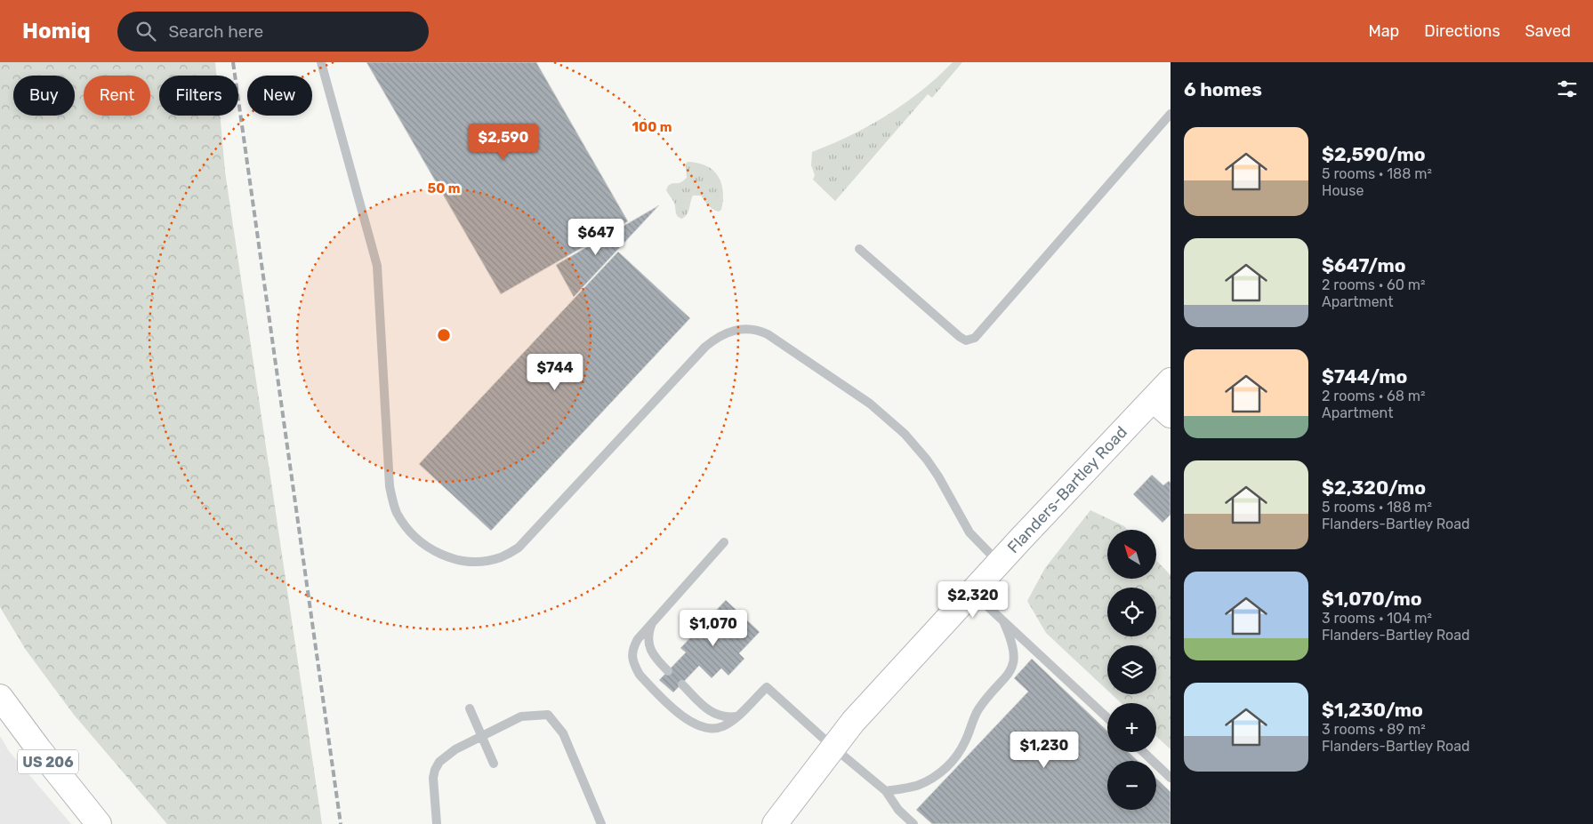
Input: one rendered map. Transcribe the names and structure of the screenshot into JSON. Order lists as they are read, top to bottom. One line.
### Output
{"streets":{"main road":["Flanders-Bartley Road","US 206"]},"north":"top left","page":{"header":"Homiq","search":"Search here","nav":["Map","Directions","Saved"],"heading":"6 homes","chip":["Buy","Rent","Filters","New"],"list":[{"name":"$2,590/mo","note":"5 rooms · 188 m² · House"},{"name":"$647/mo","note":"2 rooms · 60 m² · Apartment"},{"name":"$744/mo","note":"2 rooms · 68 m² · Apartment"},{"name":"$2,320/mo","note":"5 rooms · 188 m² · Flanders-Bartley Road"},{"name":"$1,070/mo","note":"3 rooms · 104 m² · Flanders-Bartley Road"},{"name":"$1,230/mo","note":"3 rooms · 89 m² · Flanders-Bartley Road"}],"price":["$2,590","$647","$744","$2,320","$1,070","$1,230"],"map_buttons":["+","−"]},"rings":["100 m","50 m"]}
